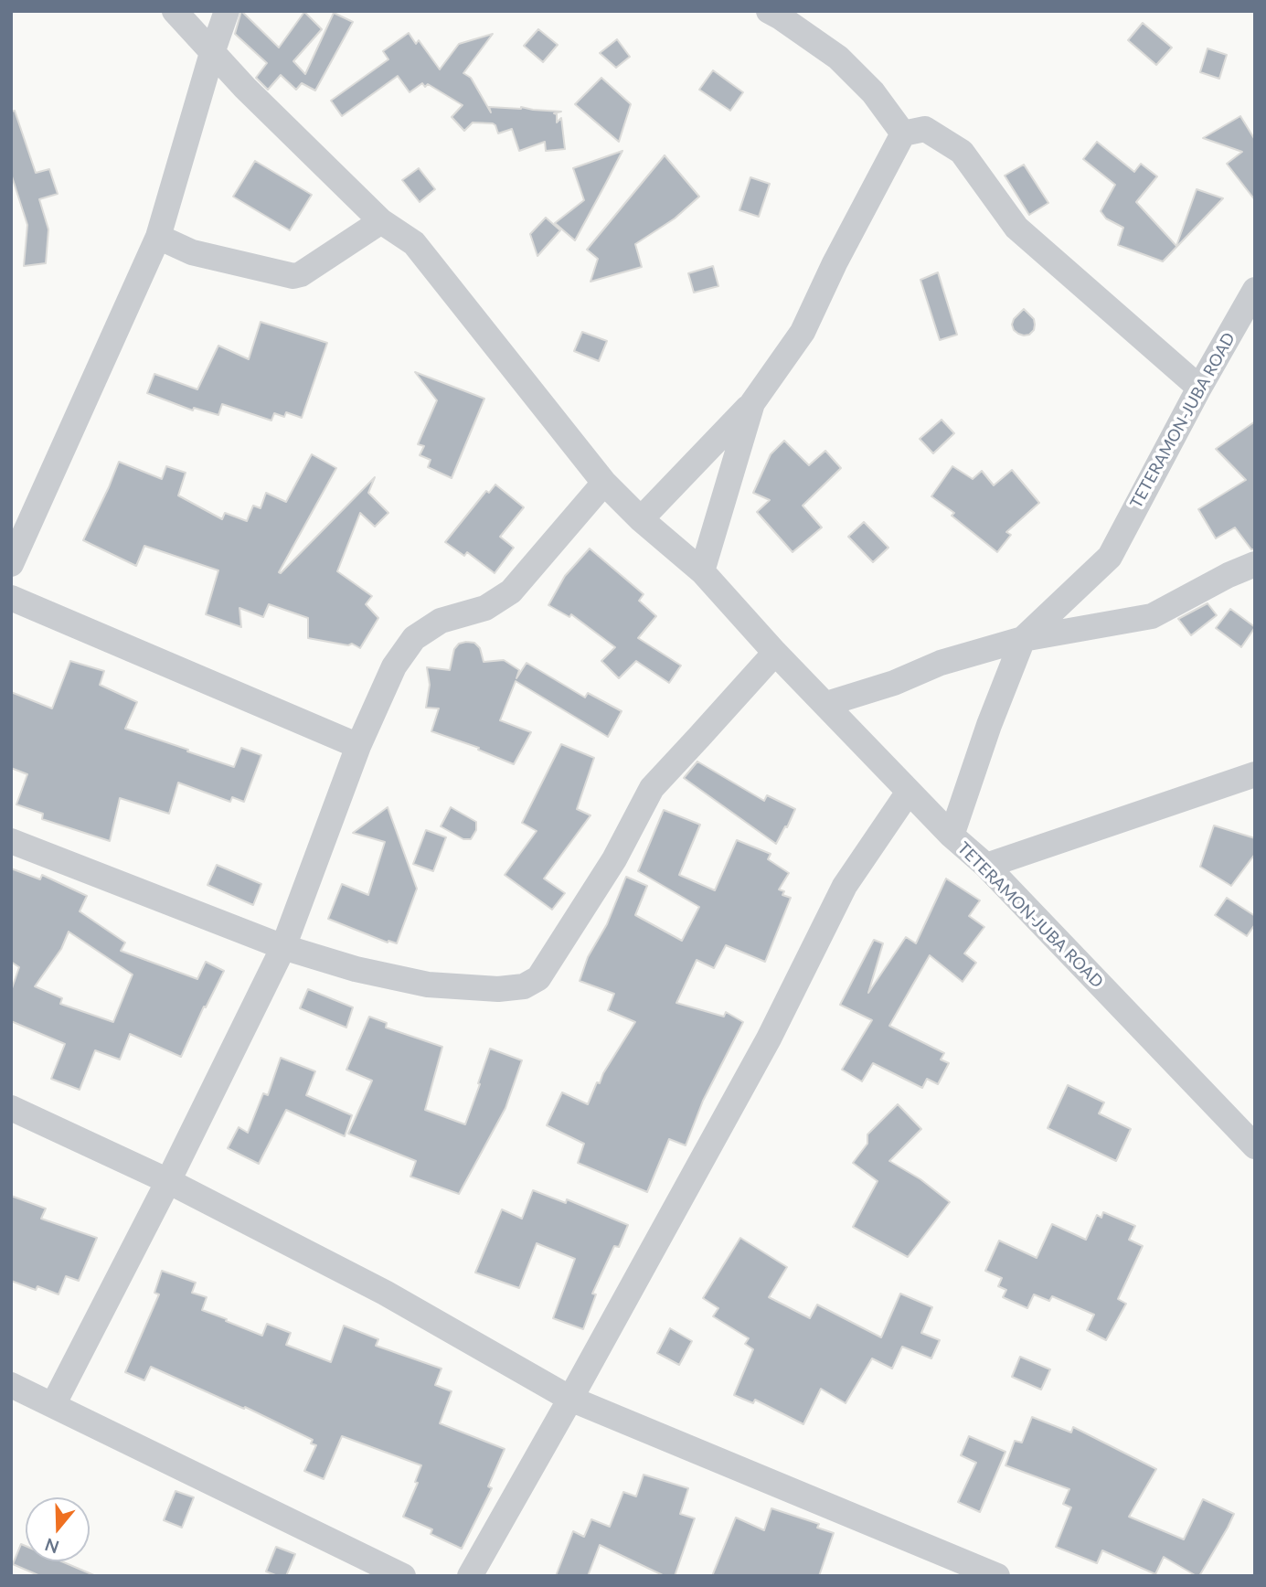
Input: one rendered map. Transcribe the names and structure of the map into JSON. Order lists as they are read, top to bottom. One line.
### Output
{"streets":{"street":["TETERAMON-JUBA ROAD"]},"north":"bottom"}
